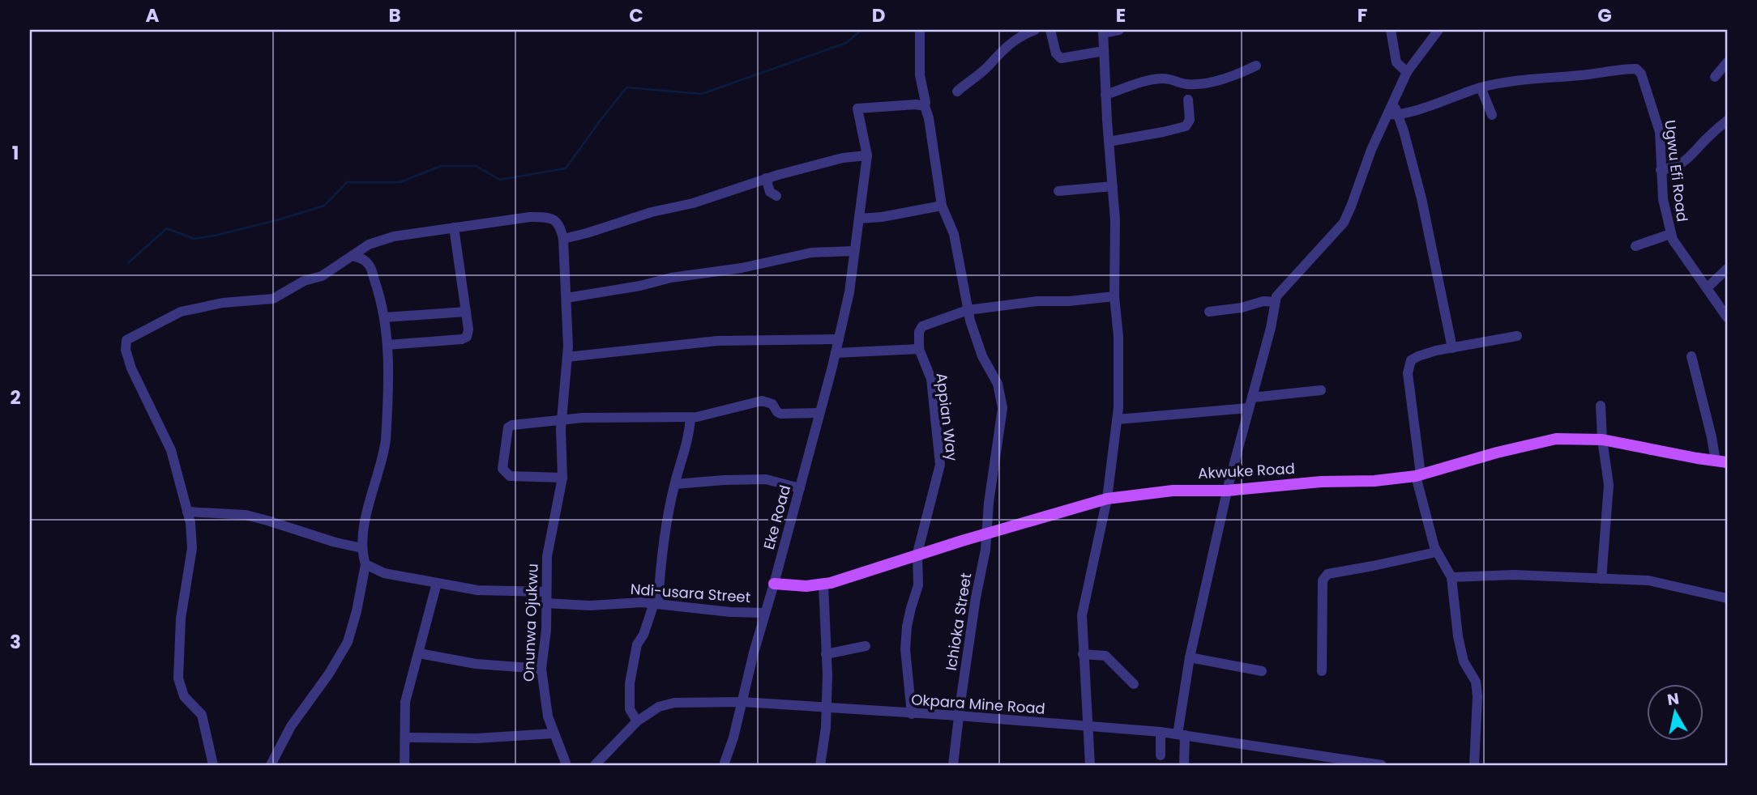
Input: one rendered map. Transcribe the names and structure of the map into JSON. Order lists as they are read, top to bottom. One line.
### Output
{"streets":{"main road":["Akwuke Road"],"street":["Ugwu Efi Road","Appian Way","Eke Road","Ndi-usara Street","Ichioka Street","Onunwa Ojukwu","Okpara Mine Road"]},"crossings":[["Appian Way","Akwuke Road"],["Appian Way","Okpara Mine Road"],["Akwuke Road","Eke Road"],["Akwuke Road","Ichioka Street"],["Eke Road","Ndi-usara Street"],["Eke Road","Ichioka Street"],["Eke Road","Okpara Mine Road"],["Ndi-usara Street","Onunwa Ojukwu"],["Ichioka Street","Okpara Mine Road"]],"north":"top","grid":{"columns":["A","B","C","D","E","F","G"],"rows":["1","2","3"]}}
